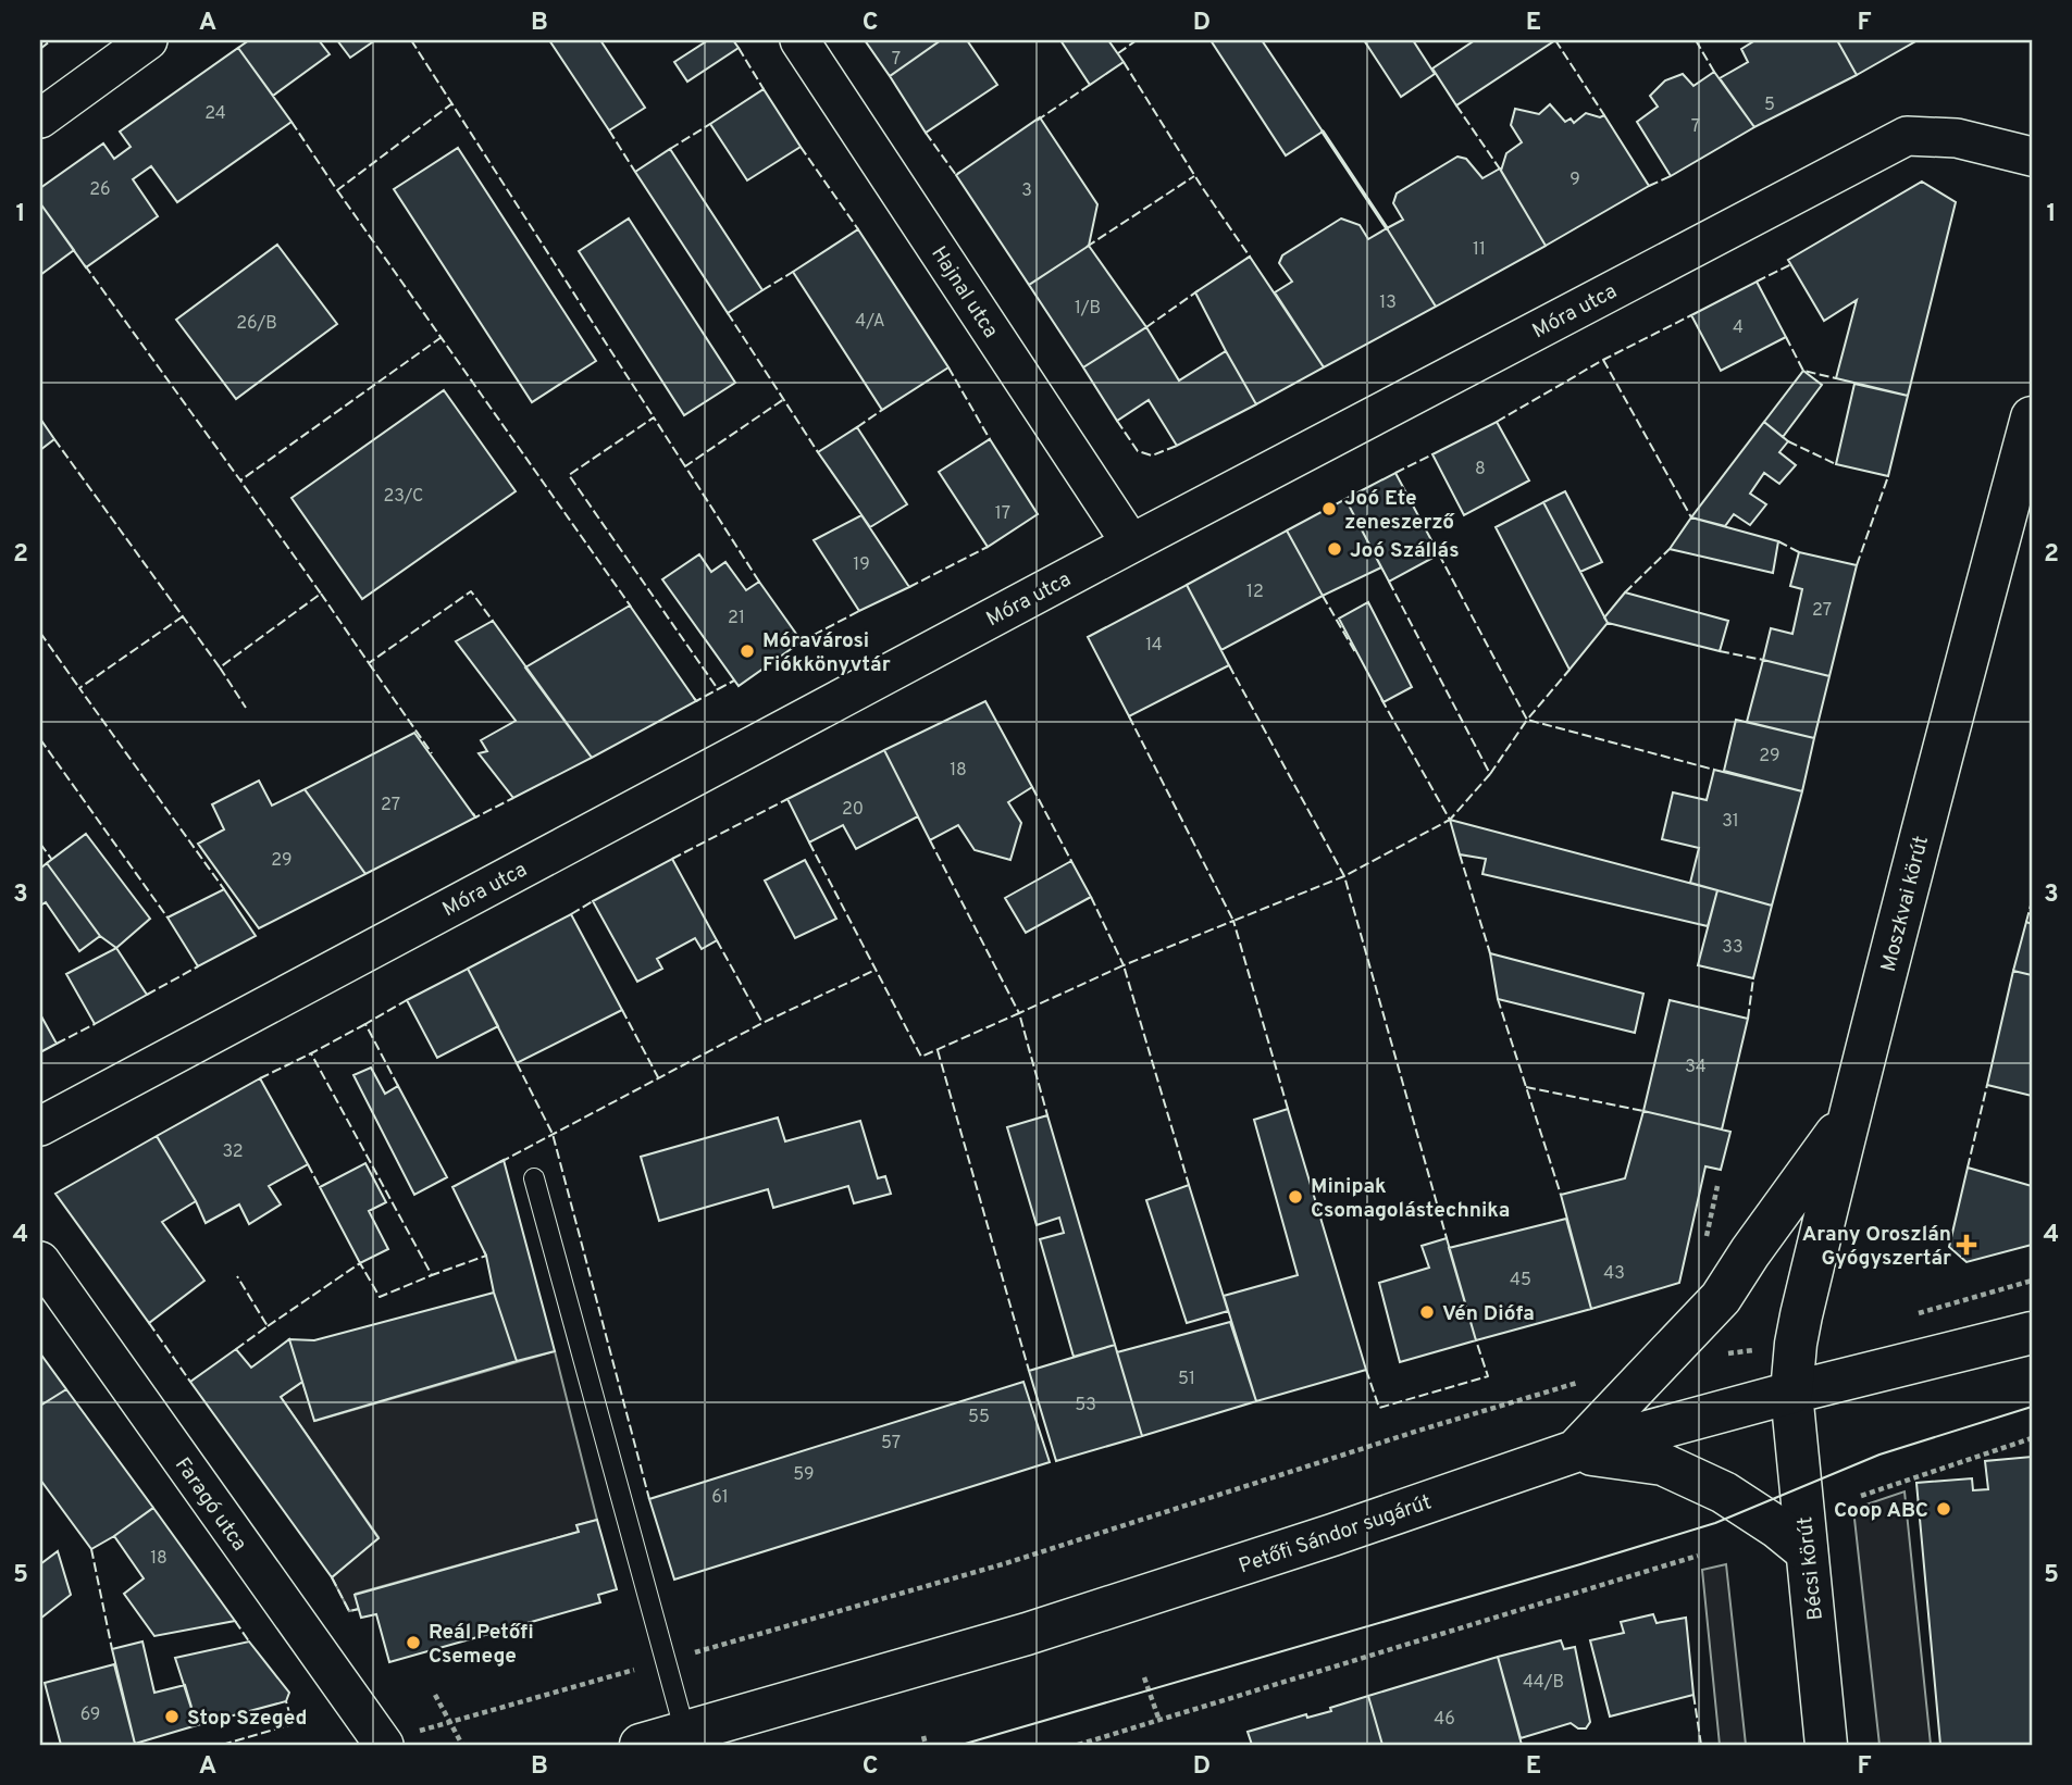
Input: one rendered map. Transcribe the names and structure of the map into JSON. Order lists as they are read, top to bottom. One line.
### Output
{"streets":{"main road":["Moszkvai körút","Petőfi Sándor sugárút","Bécsi körút"],"street":["Hajnal utca","Móra utca","Faragó utca"]},"crossings":[["Hajnal utca","Móra utca"],["Moszkvai körút","Petőfi Sándor sugárút"],["Moszkvai körút","Bécsi körút"],["Petőfi Sándor sugárút","Bécsi körút"]],"places":{"other":["Joó Ete zeneszerző","Joó Szállás","Móravárosi Fiókkönyvtár","Minipak Csomagolástechnika","Vén Diófa","Coop ABC","Reál Petőfi Csemege","Stop Szeged"],"health":["Arany Oroszlán Gyógyszertár"]},"house_numbers":["7","5","24","7","9","26","3","11","13","1/B","4/A","26/B","4","8","23/C","17","19","12","27","21","14","29","18","27","20","31","29","33","34","32","43","45","51","53","55","57","59","61","18","44/B","69","46"],"grid":{"columns":["A","B","C","D","E","F"],"rows":["1","2","3","4","5"]}}
